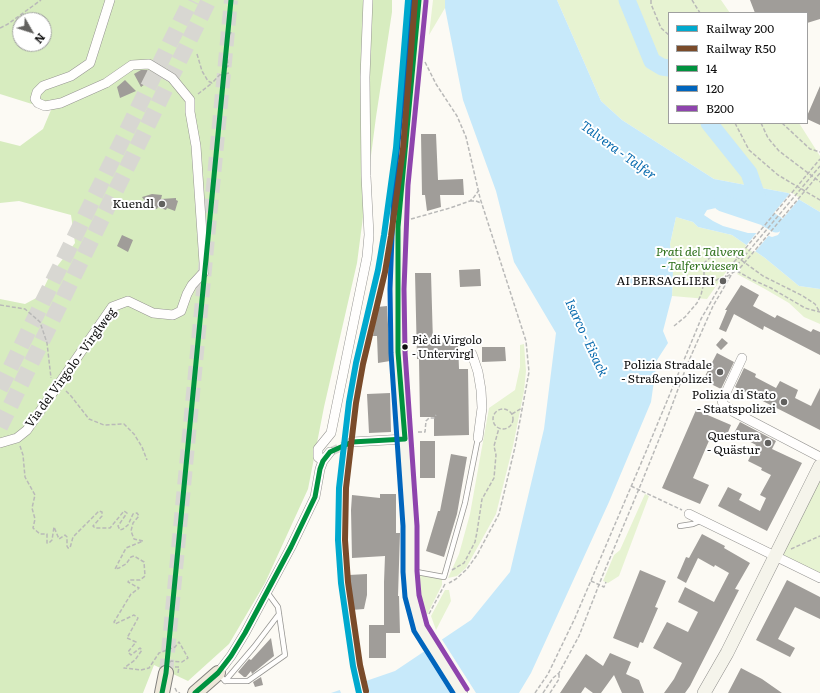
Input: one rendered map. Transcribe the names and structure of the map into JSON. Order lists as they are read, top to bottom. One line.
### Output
{"streets":{"street":["Via del Virgolo - Virglweg"]},"water":["Talvera - Talfer","Isarco - Eisack"],"parks":["Prati del Talvera - Talferwiesen"],"places":["Kuendl","AI BERSAGLIERI","Piè di Virgolo - Untervirgl","Polizia Stradale - Straßenpolizei","Polizia di Stato - Staatspolizei","Questura - Quästur"],"lines":["rail line 200","transit line 14","transit line 120","rail line R50","transit line B200"],"legend":["Railway 200","Railway R50","14","120","B200"],"north":"bottom right"}
